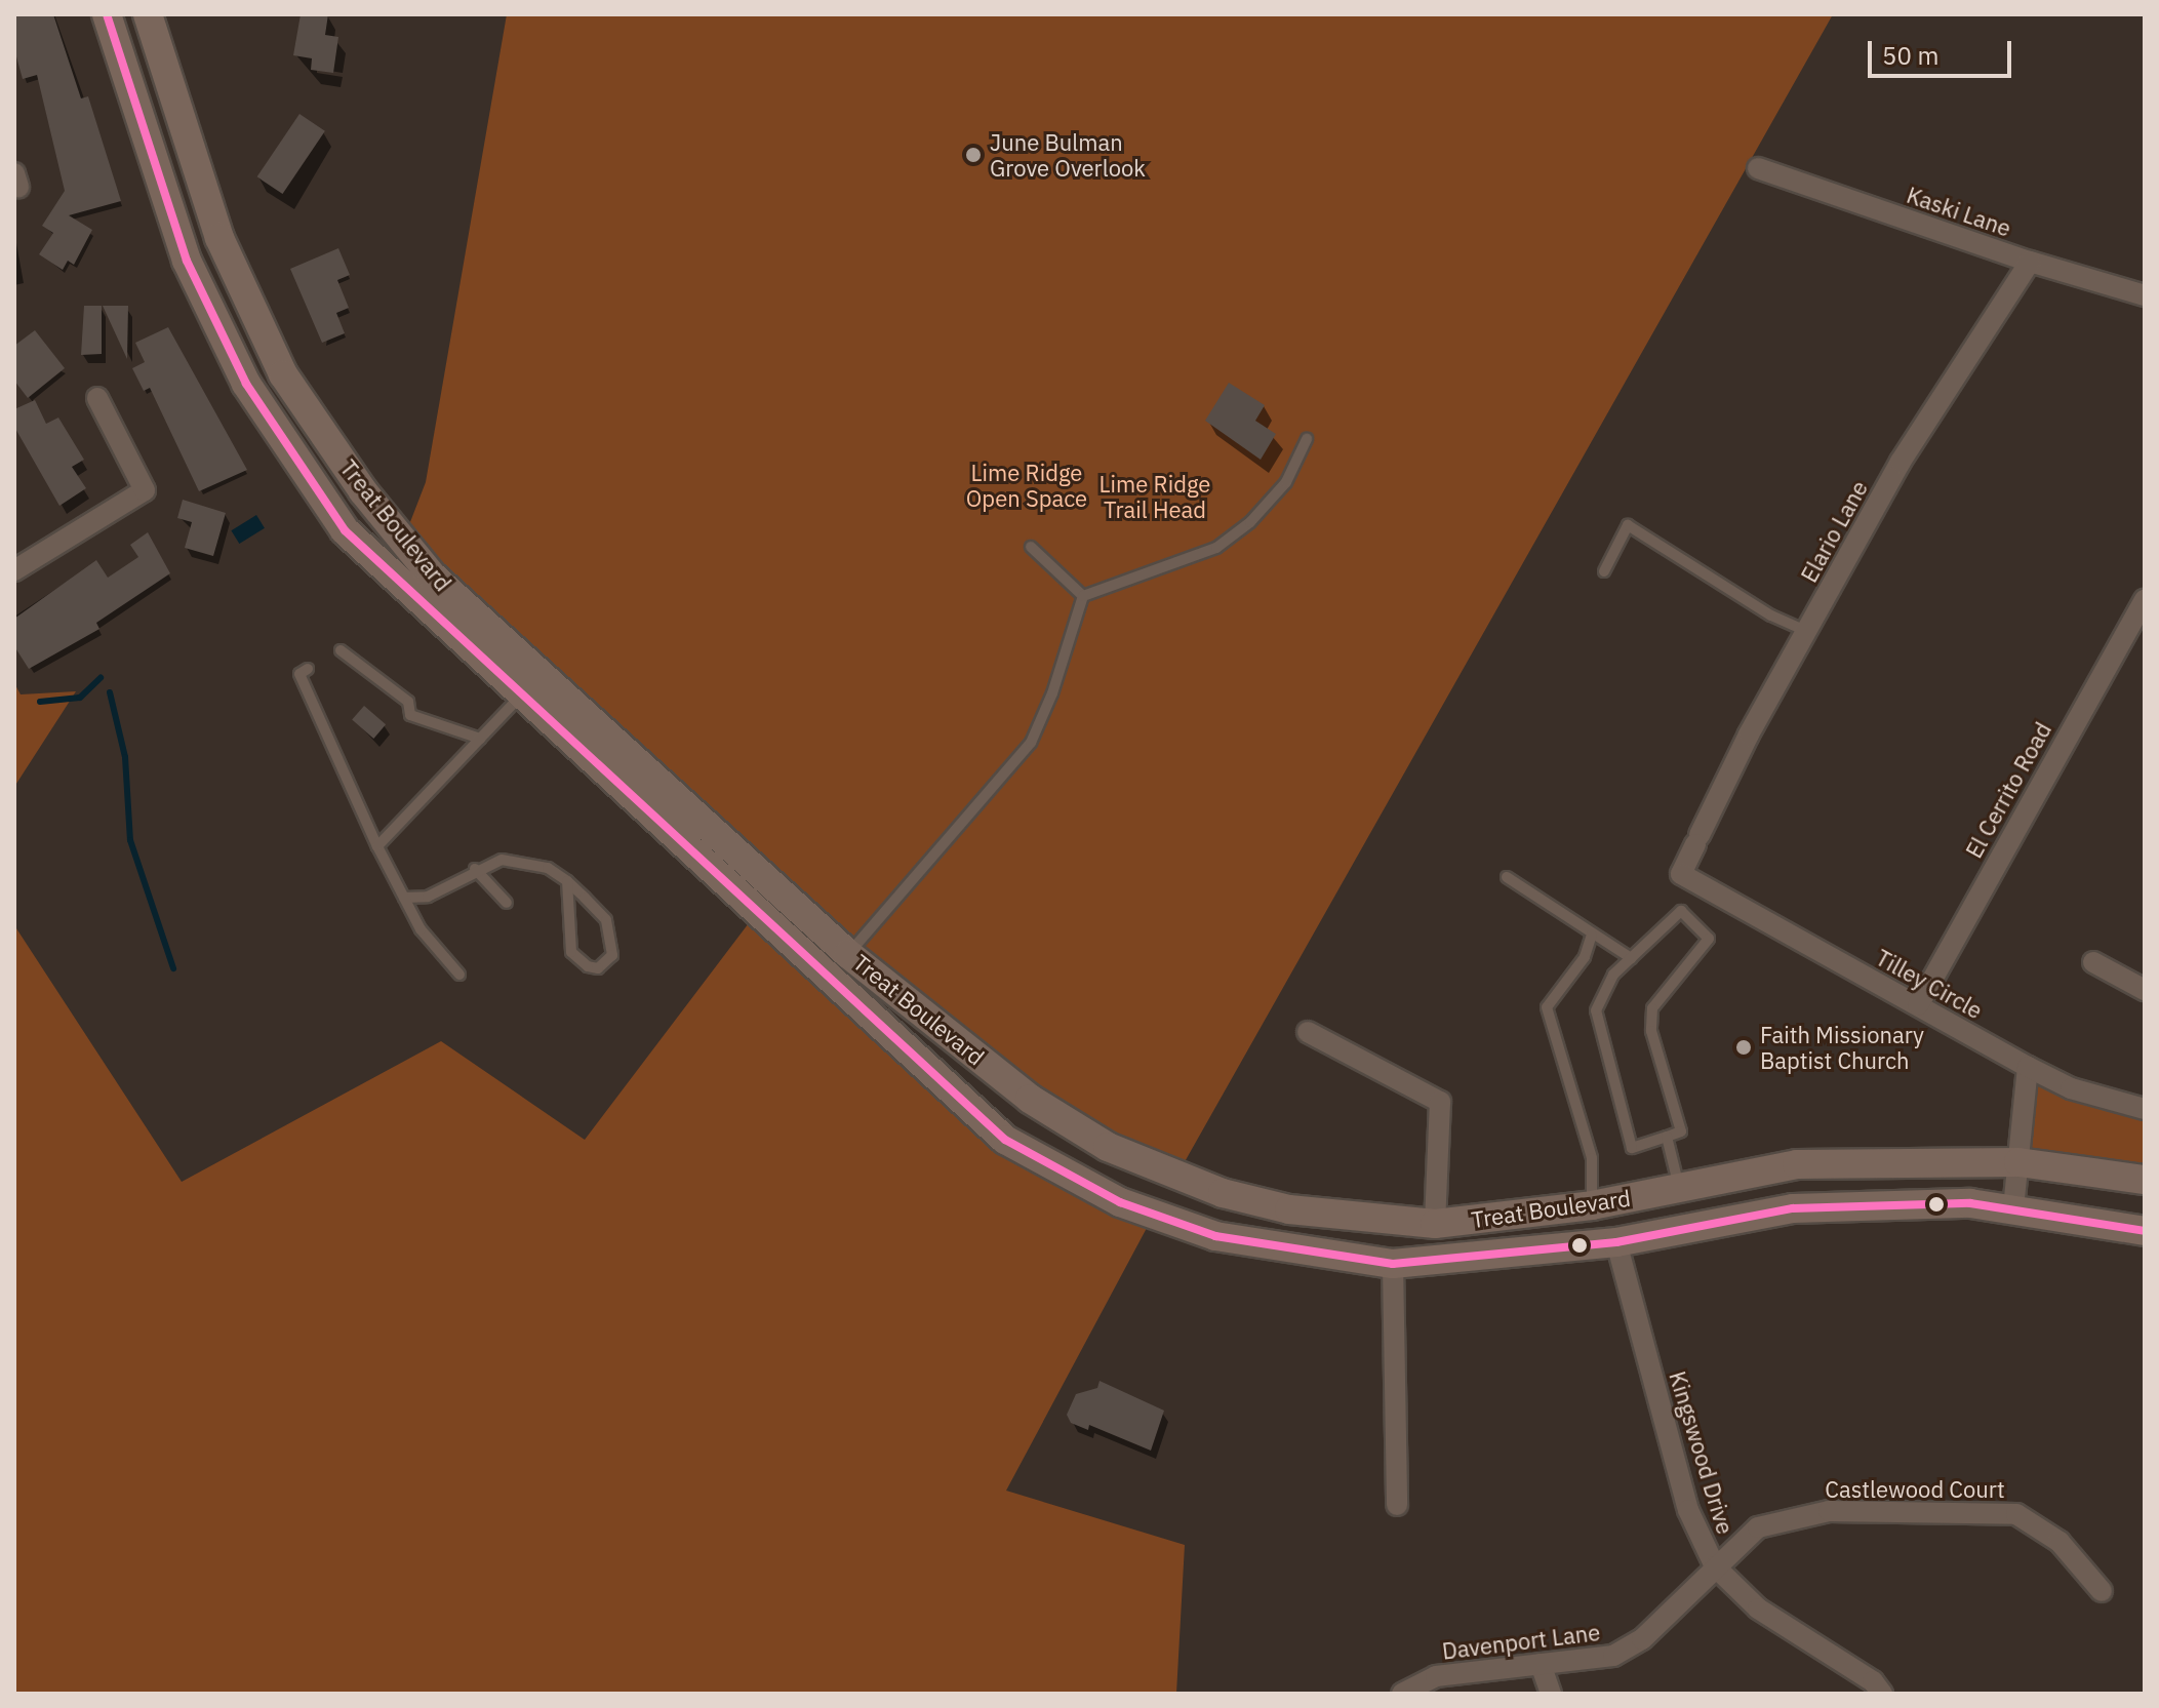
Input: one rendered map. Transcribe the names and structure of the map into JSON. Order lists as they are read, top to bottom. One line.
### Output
{"streets":{"main road":["Treat Boulevard"],"street":["Kaski Lane","Elario Lane","El Cerrito Road","Tilley Circle","Kingswood Drive","Castlewood Court","Davenport Lane"]},"crossings":[["Kaski Lane","Elario Lane"],["Treat Boulevard","Kingswood Drive"],["Elario Lane","Tilley Circle"],["El Cerrito Road","Tilley Circle"],["Kingswood Drive","Castlewood Court"],["Kingswood Drive","Davenport Lane"],["Castlewood Court","Davenport Lane"]],"parks":["Lime Ridge Open Space","Lime Ridge Trail Head"],"places":["June Bulman Grove Overlook","Faith Missionary Baptist Church"],"scale_bar":"50 m"}
